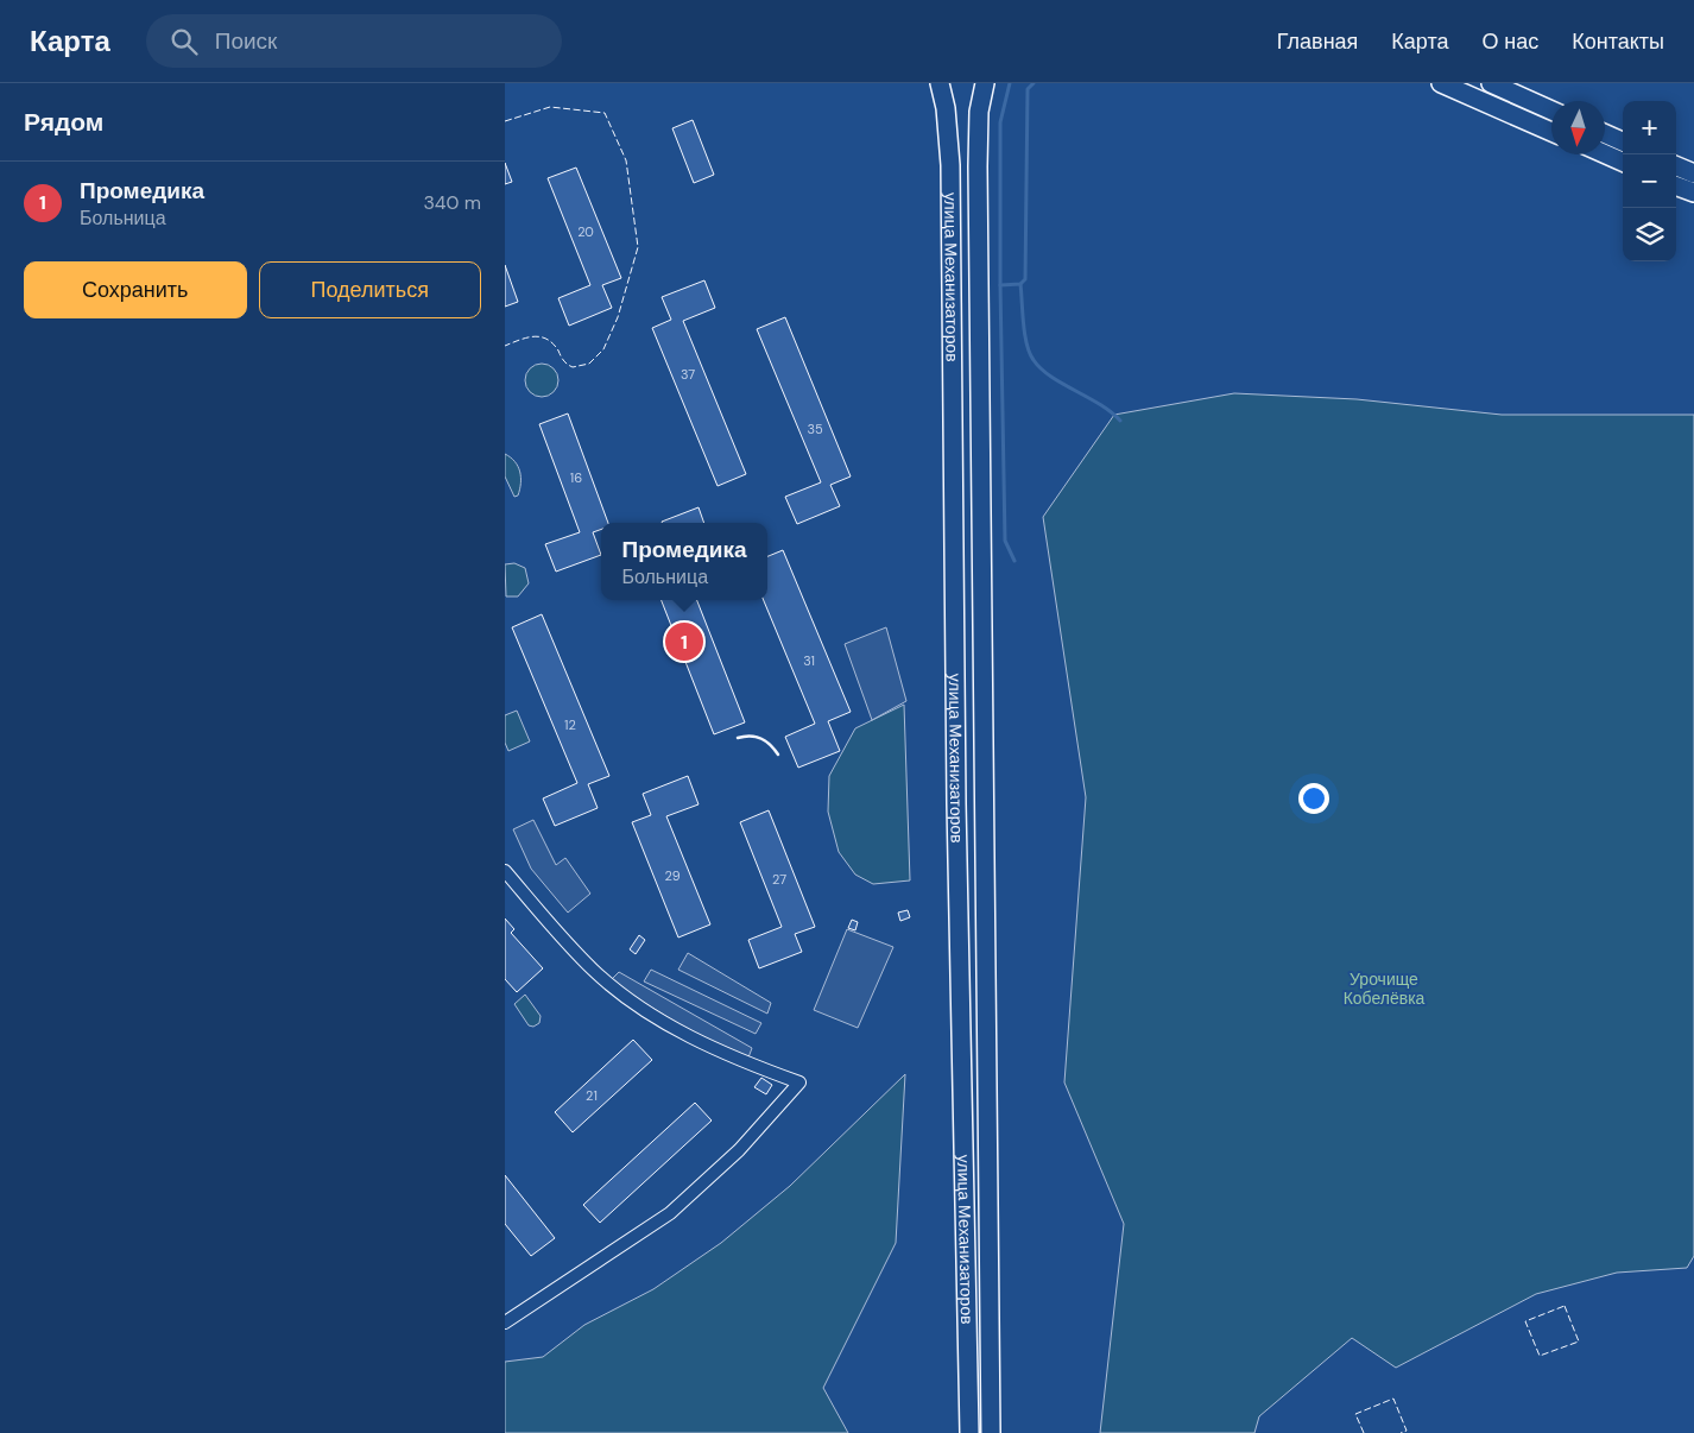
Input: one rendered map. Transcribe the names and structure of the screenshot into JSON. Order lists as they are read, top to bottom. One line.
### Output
{"streets":{"main road":["улица Механизаторов"]},"parks":["Урочище Кобелёвка"],"house_numbers":["20","37","35","16","31","12","29","27","21"],"north":"bottom","page":{"header":"Карта","search":"Поиск","nav":["Главная","Карта","О нас","Контакты"],"heading":"Рядом","map_buttons":["+","−"],"list":[{"mark":"1","name":"Промедика","note":"Больница","value":"340 m"}],"buttons":["Сохранить","Поделиться"],"popup":["Промедика","Больница"],"pins":"1"}}
